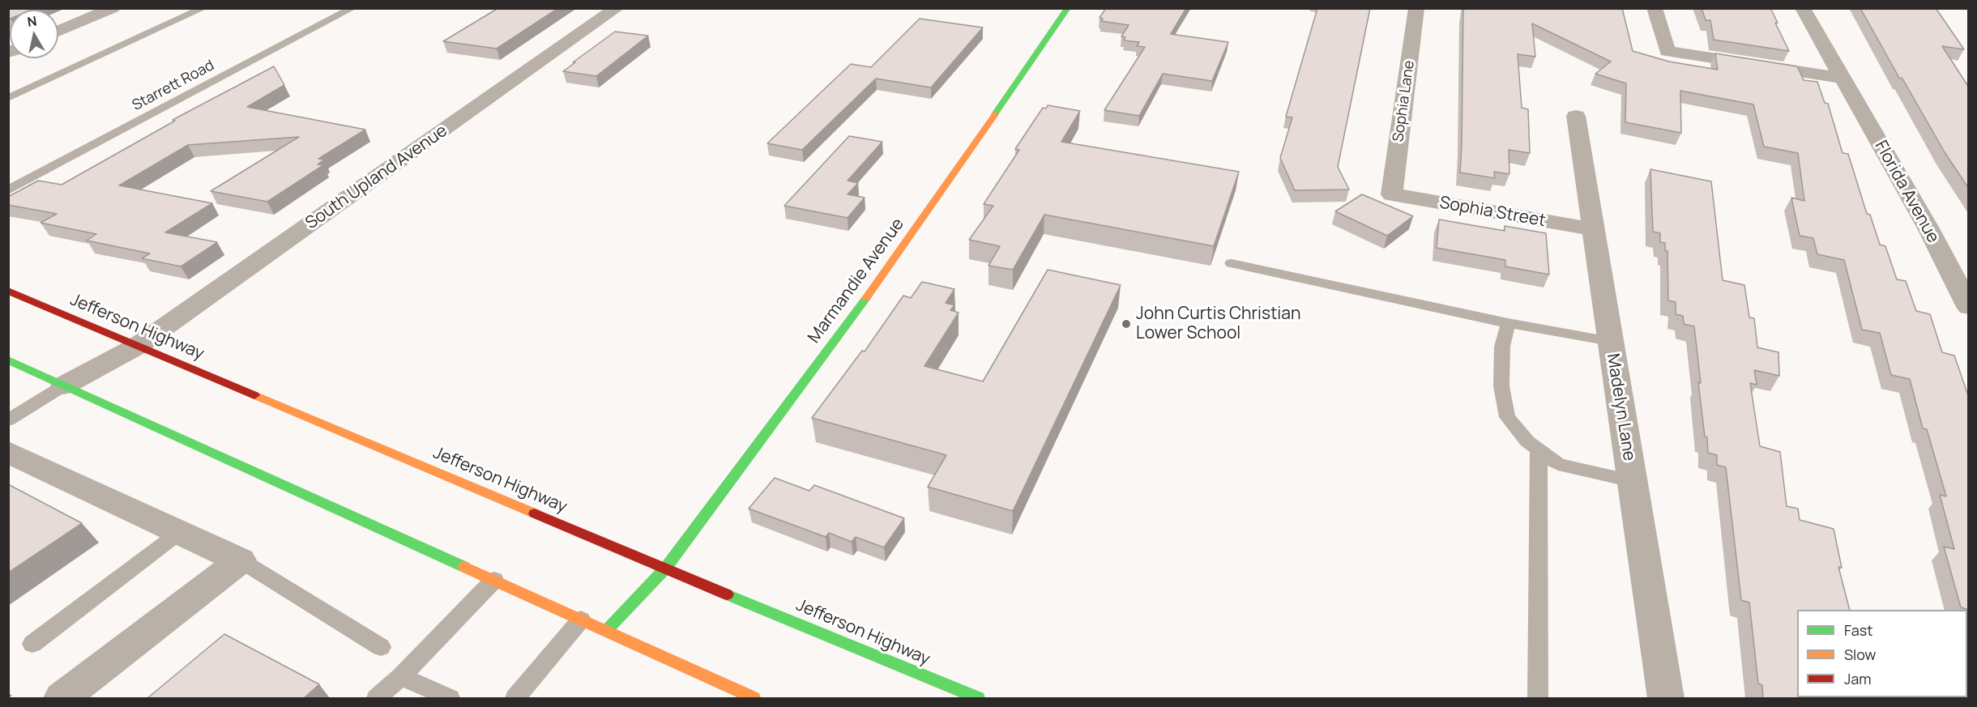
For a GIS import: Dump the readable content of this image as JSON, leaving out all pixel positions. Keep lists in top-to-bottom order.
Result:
{
  "streets": {
    "main road": ["Marmandie Avenue", "Jefferson Highway"],
    "street": [
      "Sophia Lane",
      "South Upland Avenue",
      "Florida Avenue",
      "Sophia Street",
      "Madelyn Lane"
    ],
    "lane": ["Starrett Road"]
  },
  "crossings": [
    ["Sophia Lane", "Sophia Street"],
    ["South Upland Avenue", "Jefferson Highway"],
    ["Sophia Street", "Madelyn Lane"],
    ["Marmandie Avenue", "Jefferson Highway"]
  ],
  "places": ["John Curtis Christian Lower School"],
  "legend": ["Fast", "Slow", "Jam"],
  "north": "top"
}
